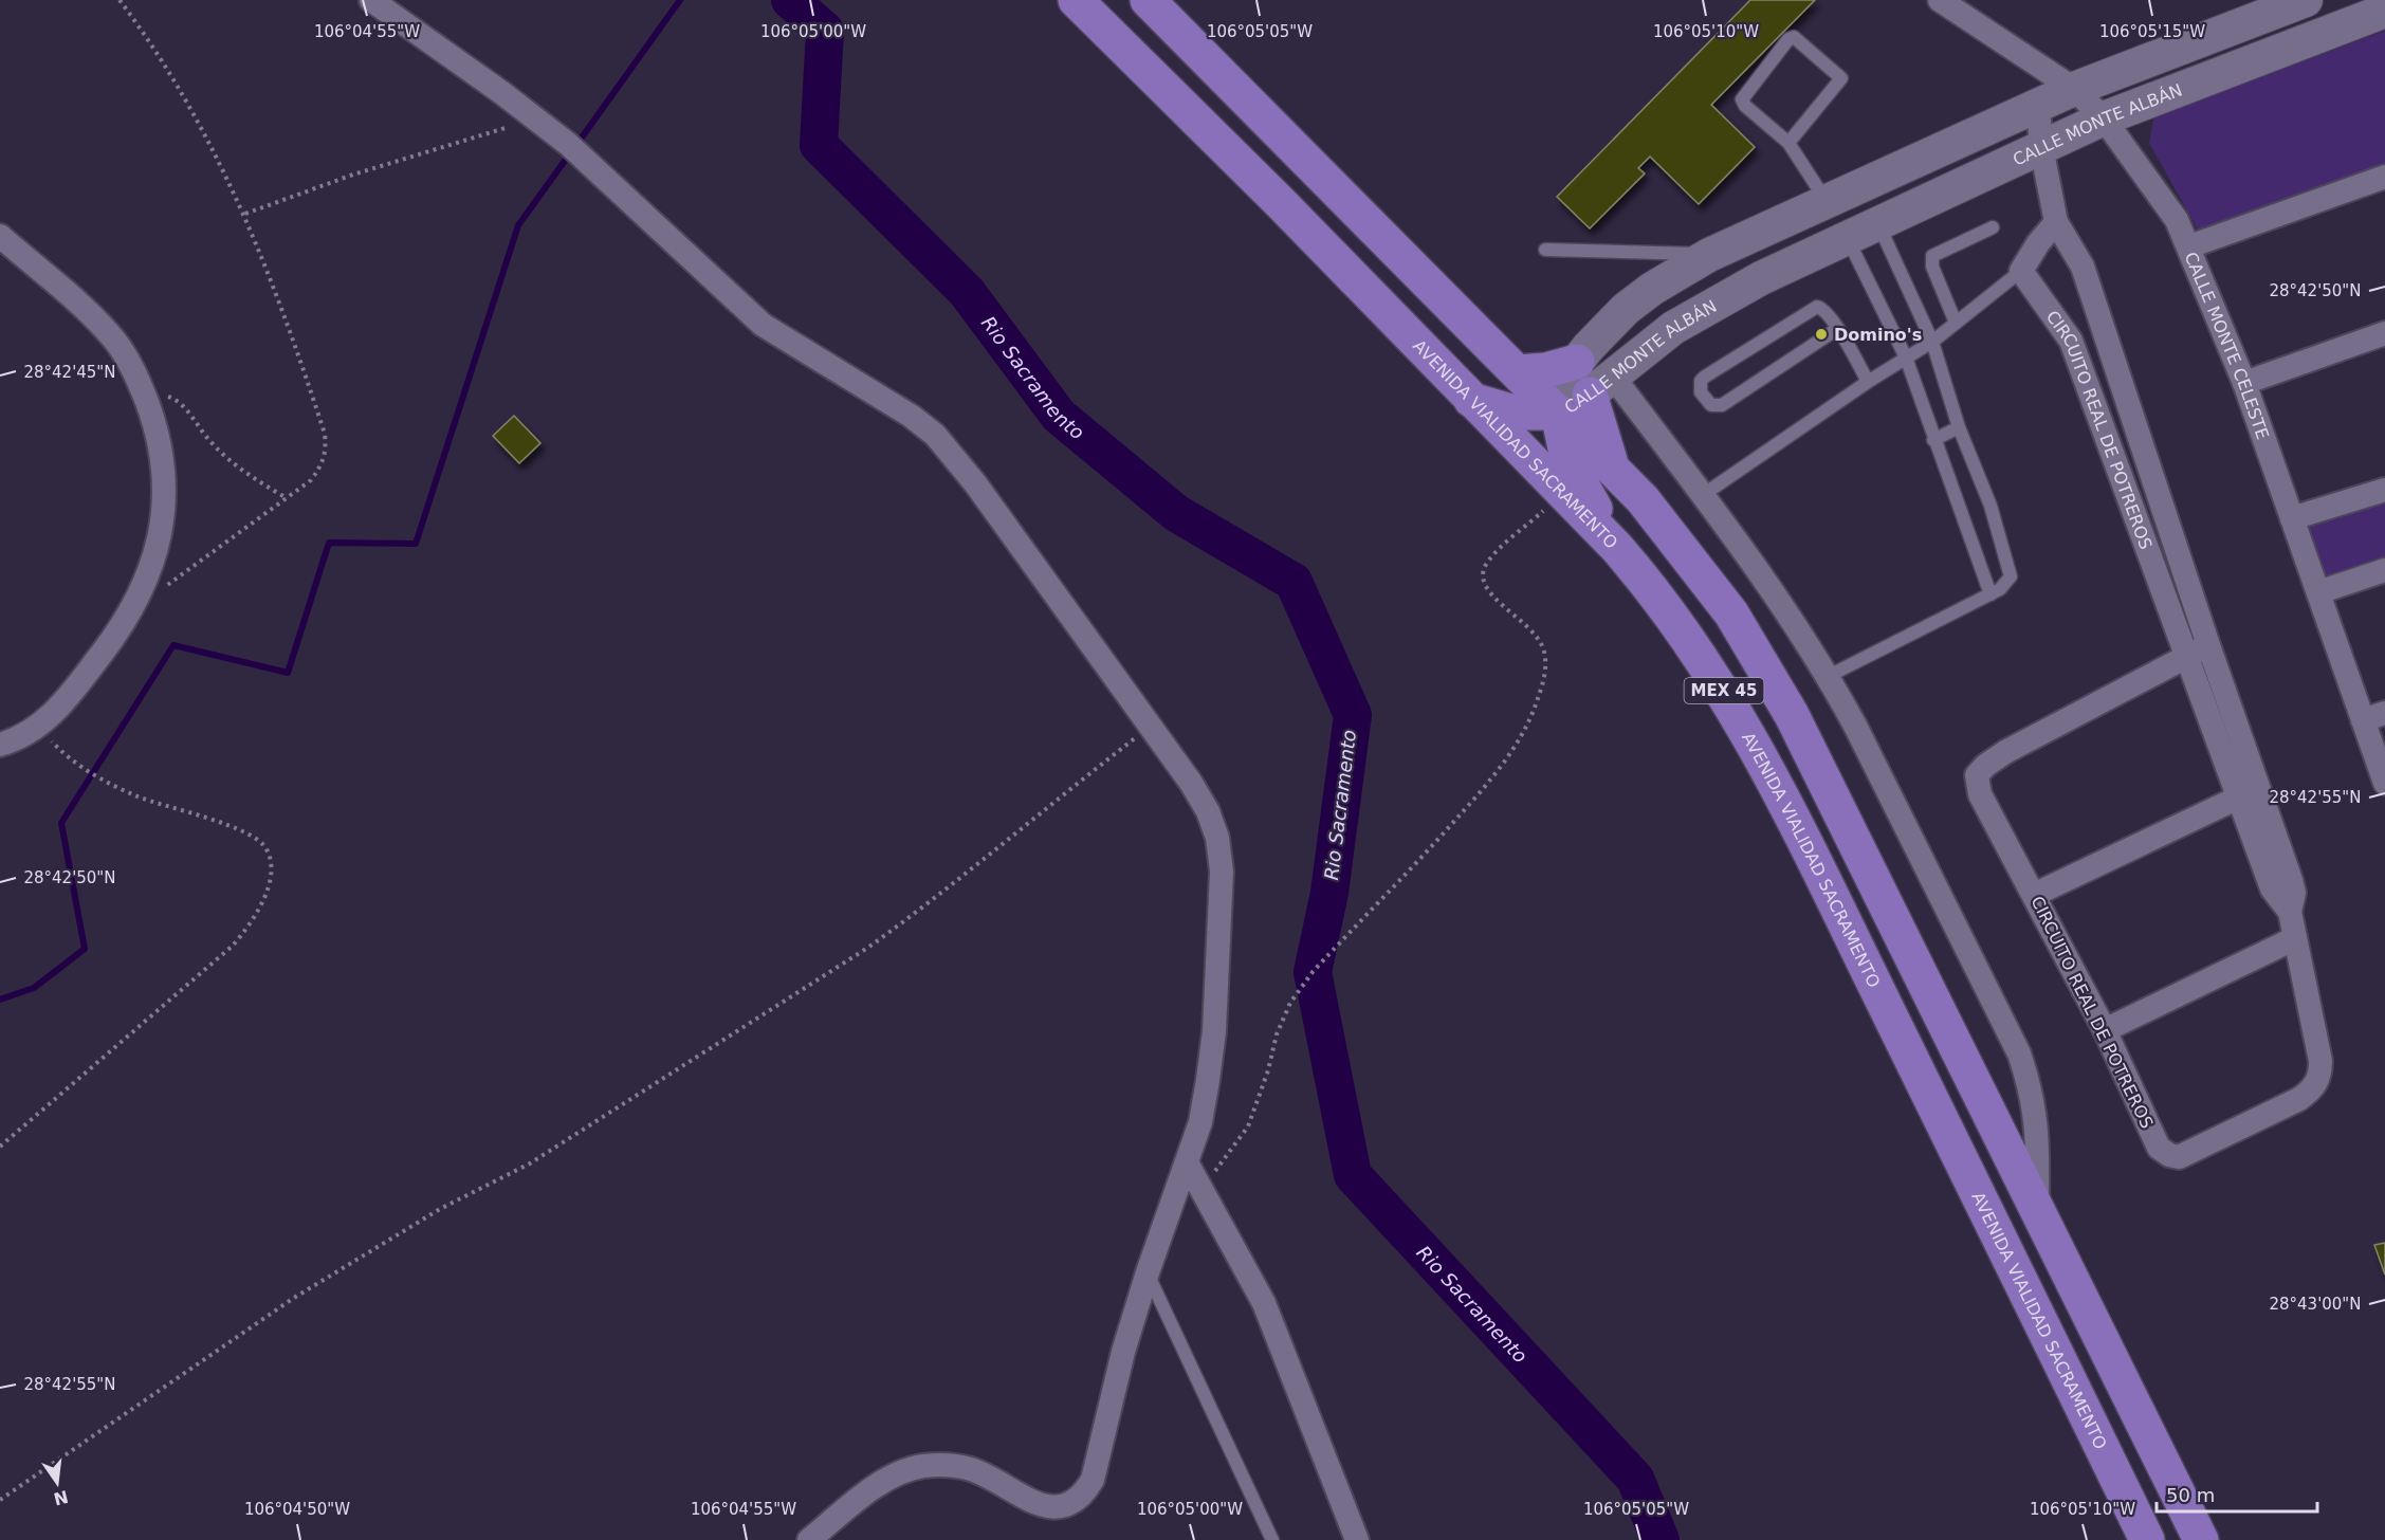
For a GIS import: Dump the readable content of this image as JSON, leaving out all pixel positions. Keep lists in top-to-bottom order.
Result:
{
  "streets": {
    "highway": ["AVENIDA VIALIDAD SACRAMENTO", "MEX 45"],
    "main road": ["CALLE MONTE ALBÁN"],
    "street": ["CALLE MONTE CELESTE", "CIRCUITO REAL DE POTREROS"]
  },
  "crossings": [
    ["CALLE MONTE ALBÁN", "CALLE MONTE CELESTE"],
    ["CALLE MONTE ALBÁN", "CIRCUITO REAL DE POTREROS"],
    ["CALLE MONTE ALBÁN", "MEX 45"]
  ],
  "water": ["Rio Sacramento"],
  "places": ["Domino's"],
  "scale_bar": "50 m",
  "north": "bottom",
  "coordinates": [
    "106°04'55\"W",
    "106°05'00\"W",
    "106°05'05\"W",
    "106°05'10\"W",
    "106°05'15\"W",
    "28°42'50\"N",
    "28°42'45\"N",
    "28°42'55\"N",
    "28°43'00\"N",
    "106°04'50\"W"
  ]
}
